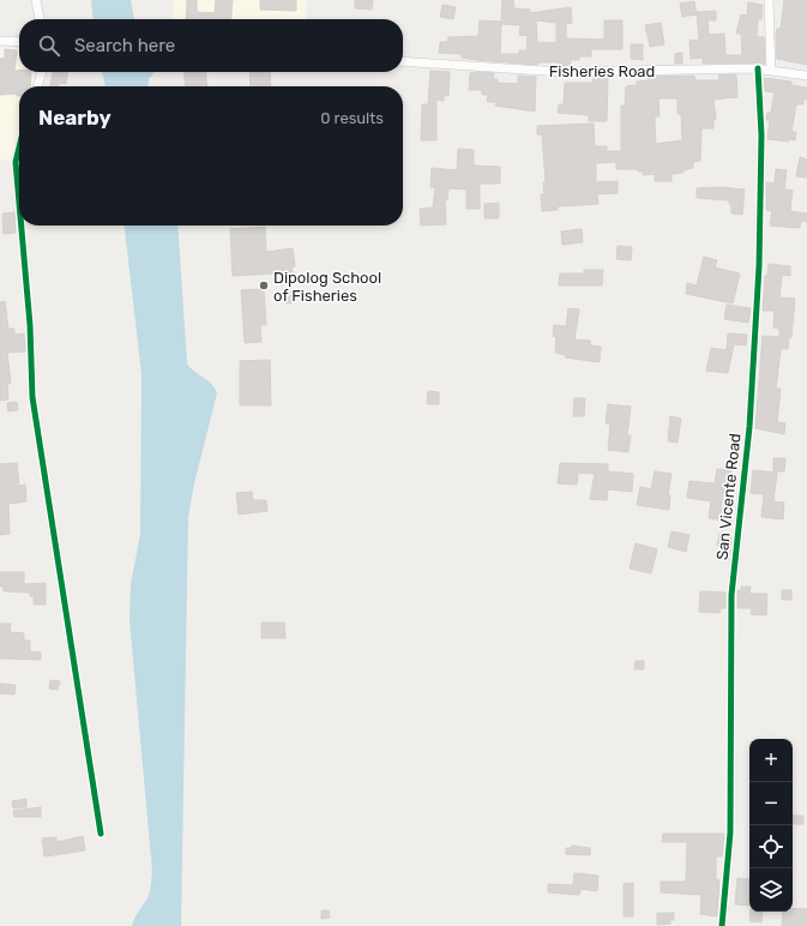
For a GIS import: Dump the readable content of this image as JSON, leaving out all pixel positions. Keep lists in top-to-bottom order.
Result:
{
  "streets": {
    "street": ["Fisheries Road", "San Vicente Road"]
  },
  "crossings": [
    ["Fisheries Road", "San Vicente Road"]
  ],
  "places": ["Dipolog School of Fisheries"],
  "page": {
    "search": "Search here",
    "heading": ["Nearby", "0 results"],
    "map_buttons": ["+", "−"]
  }
}
